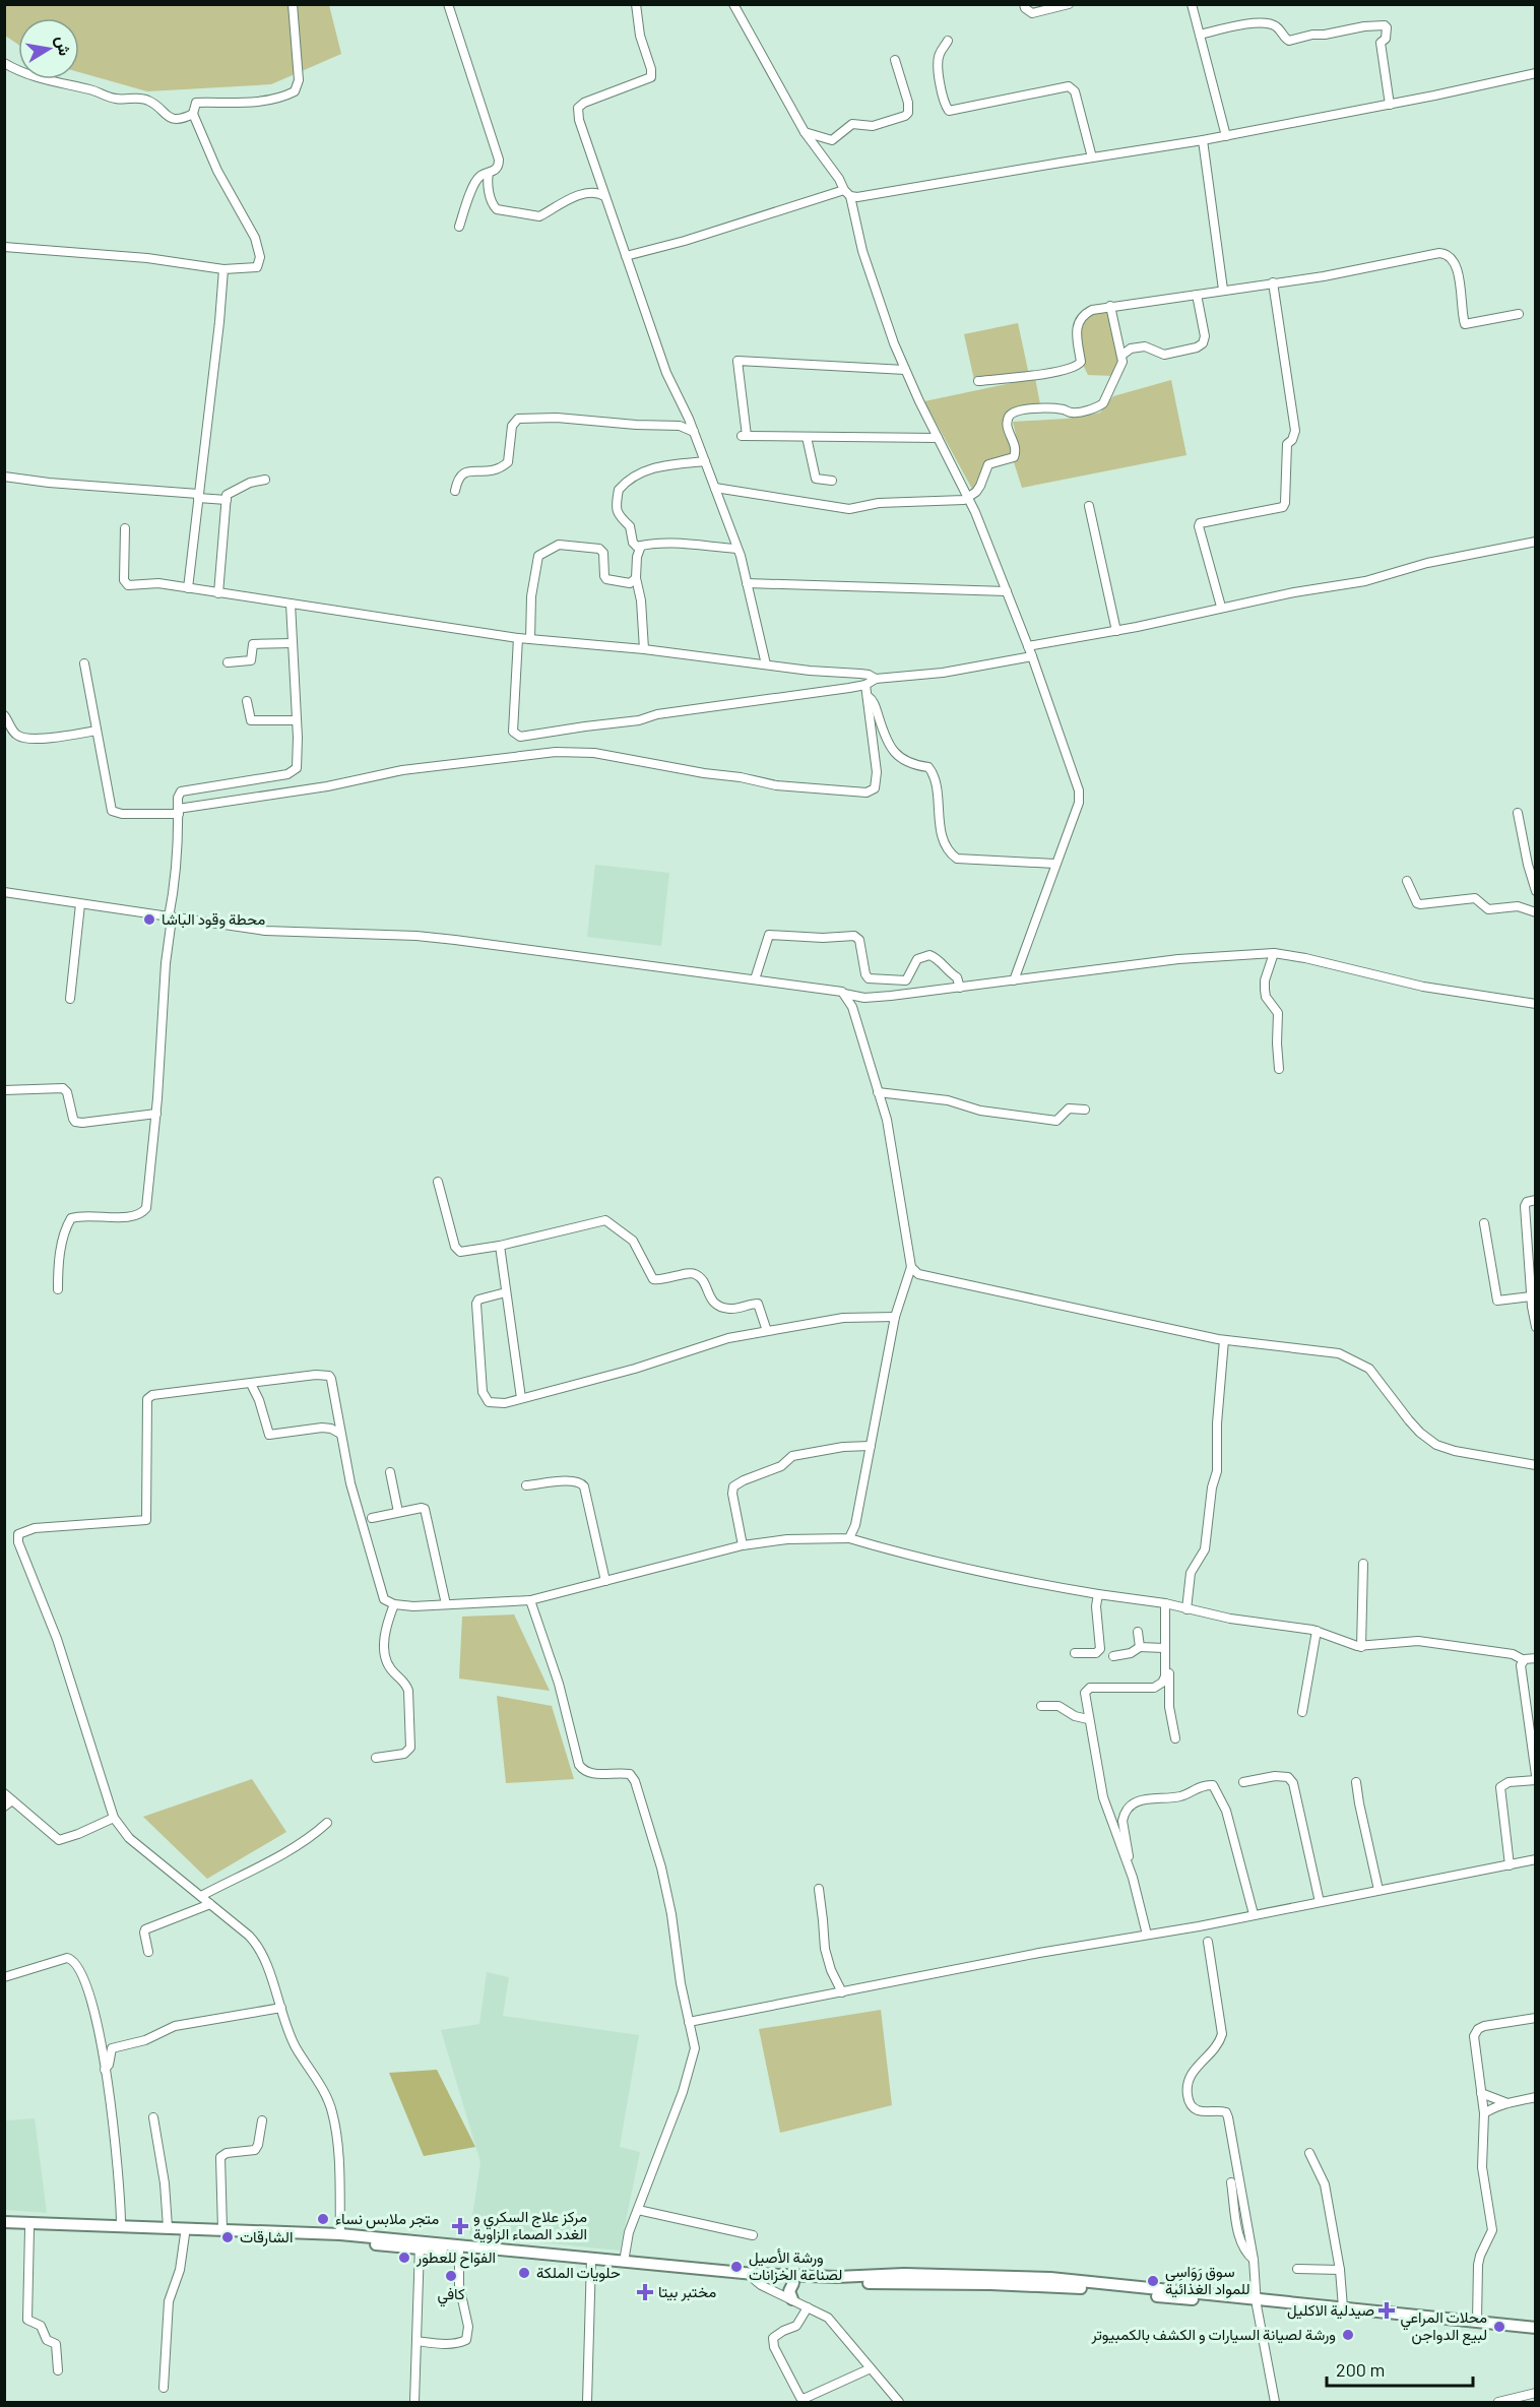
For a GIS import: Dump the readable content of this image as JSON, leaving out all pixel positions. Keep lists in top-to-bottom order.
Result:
{
  "places": {
    "other": [
      "محطة وقود الباشا",
      "متجر ملابس نساء",
      "الشارقات",
      "الفواح للعطور",
      "ورشة الأصيل لصناعة الخزانات",
      "حلويات الملكة",
      "كافي",
      "سوق رَوَاسِي للمواد الغذائية",
      "محلات المراعي لبيع الدواجن",
      "ورشة لصيانة السيارات و الكشف بالكمبيوتر"
    ],
    "health": ["مركز علاج السكري و الغدد الصماء الزاوية", "مختبر بيتا", "صيدلية الاكليل"]
  },
  "scale_bar": "200 m",
  "north": "right"
}
